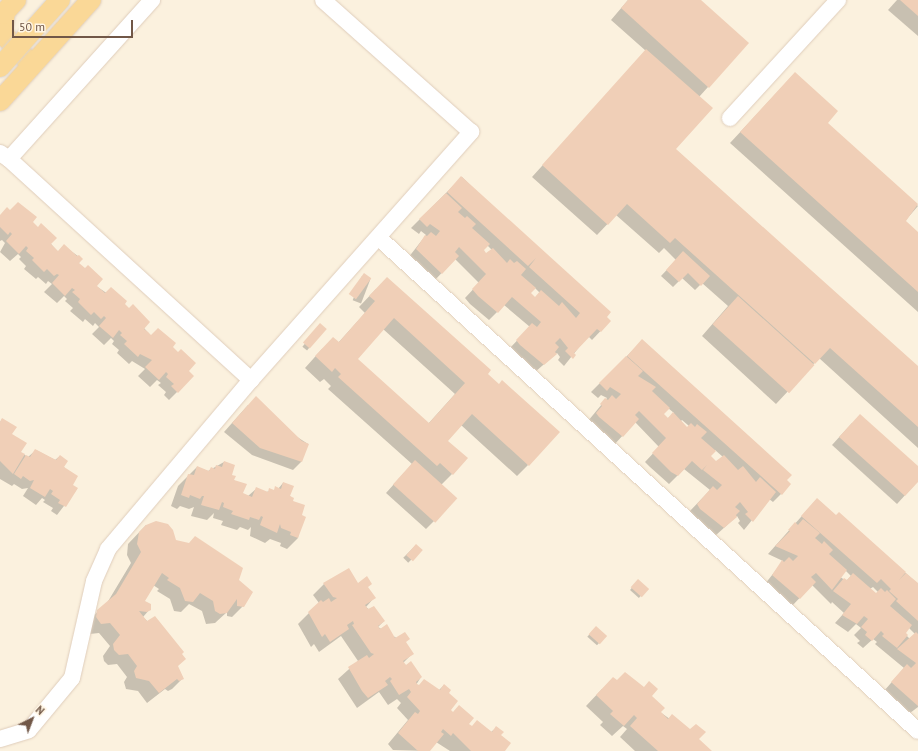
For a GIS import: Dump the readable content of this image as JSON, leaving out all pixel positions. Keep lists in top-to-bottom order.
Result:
{
  "scale_bar": "50 m",
  "north": "top right"
}
